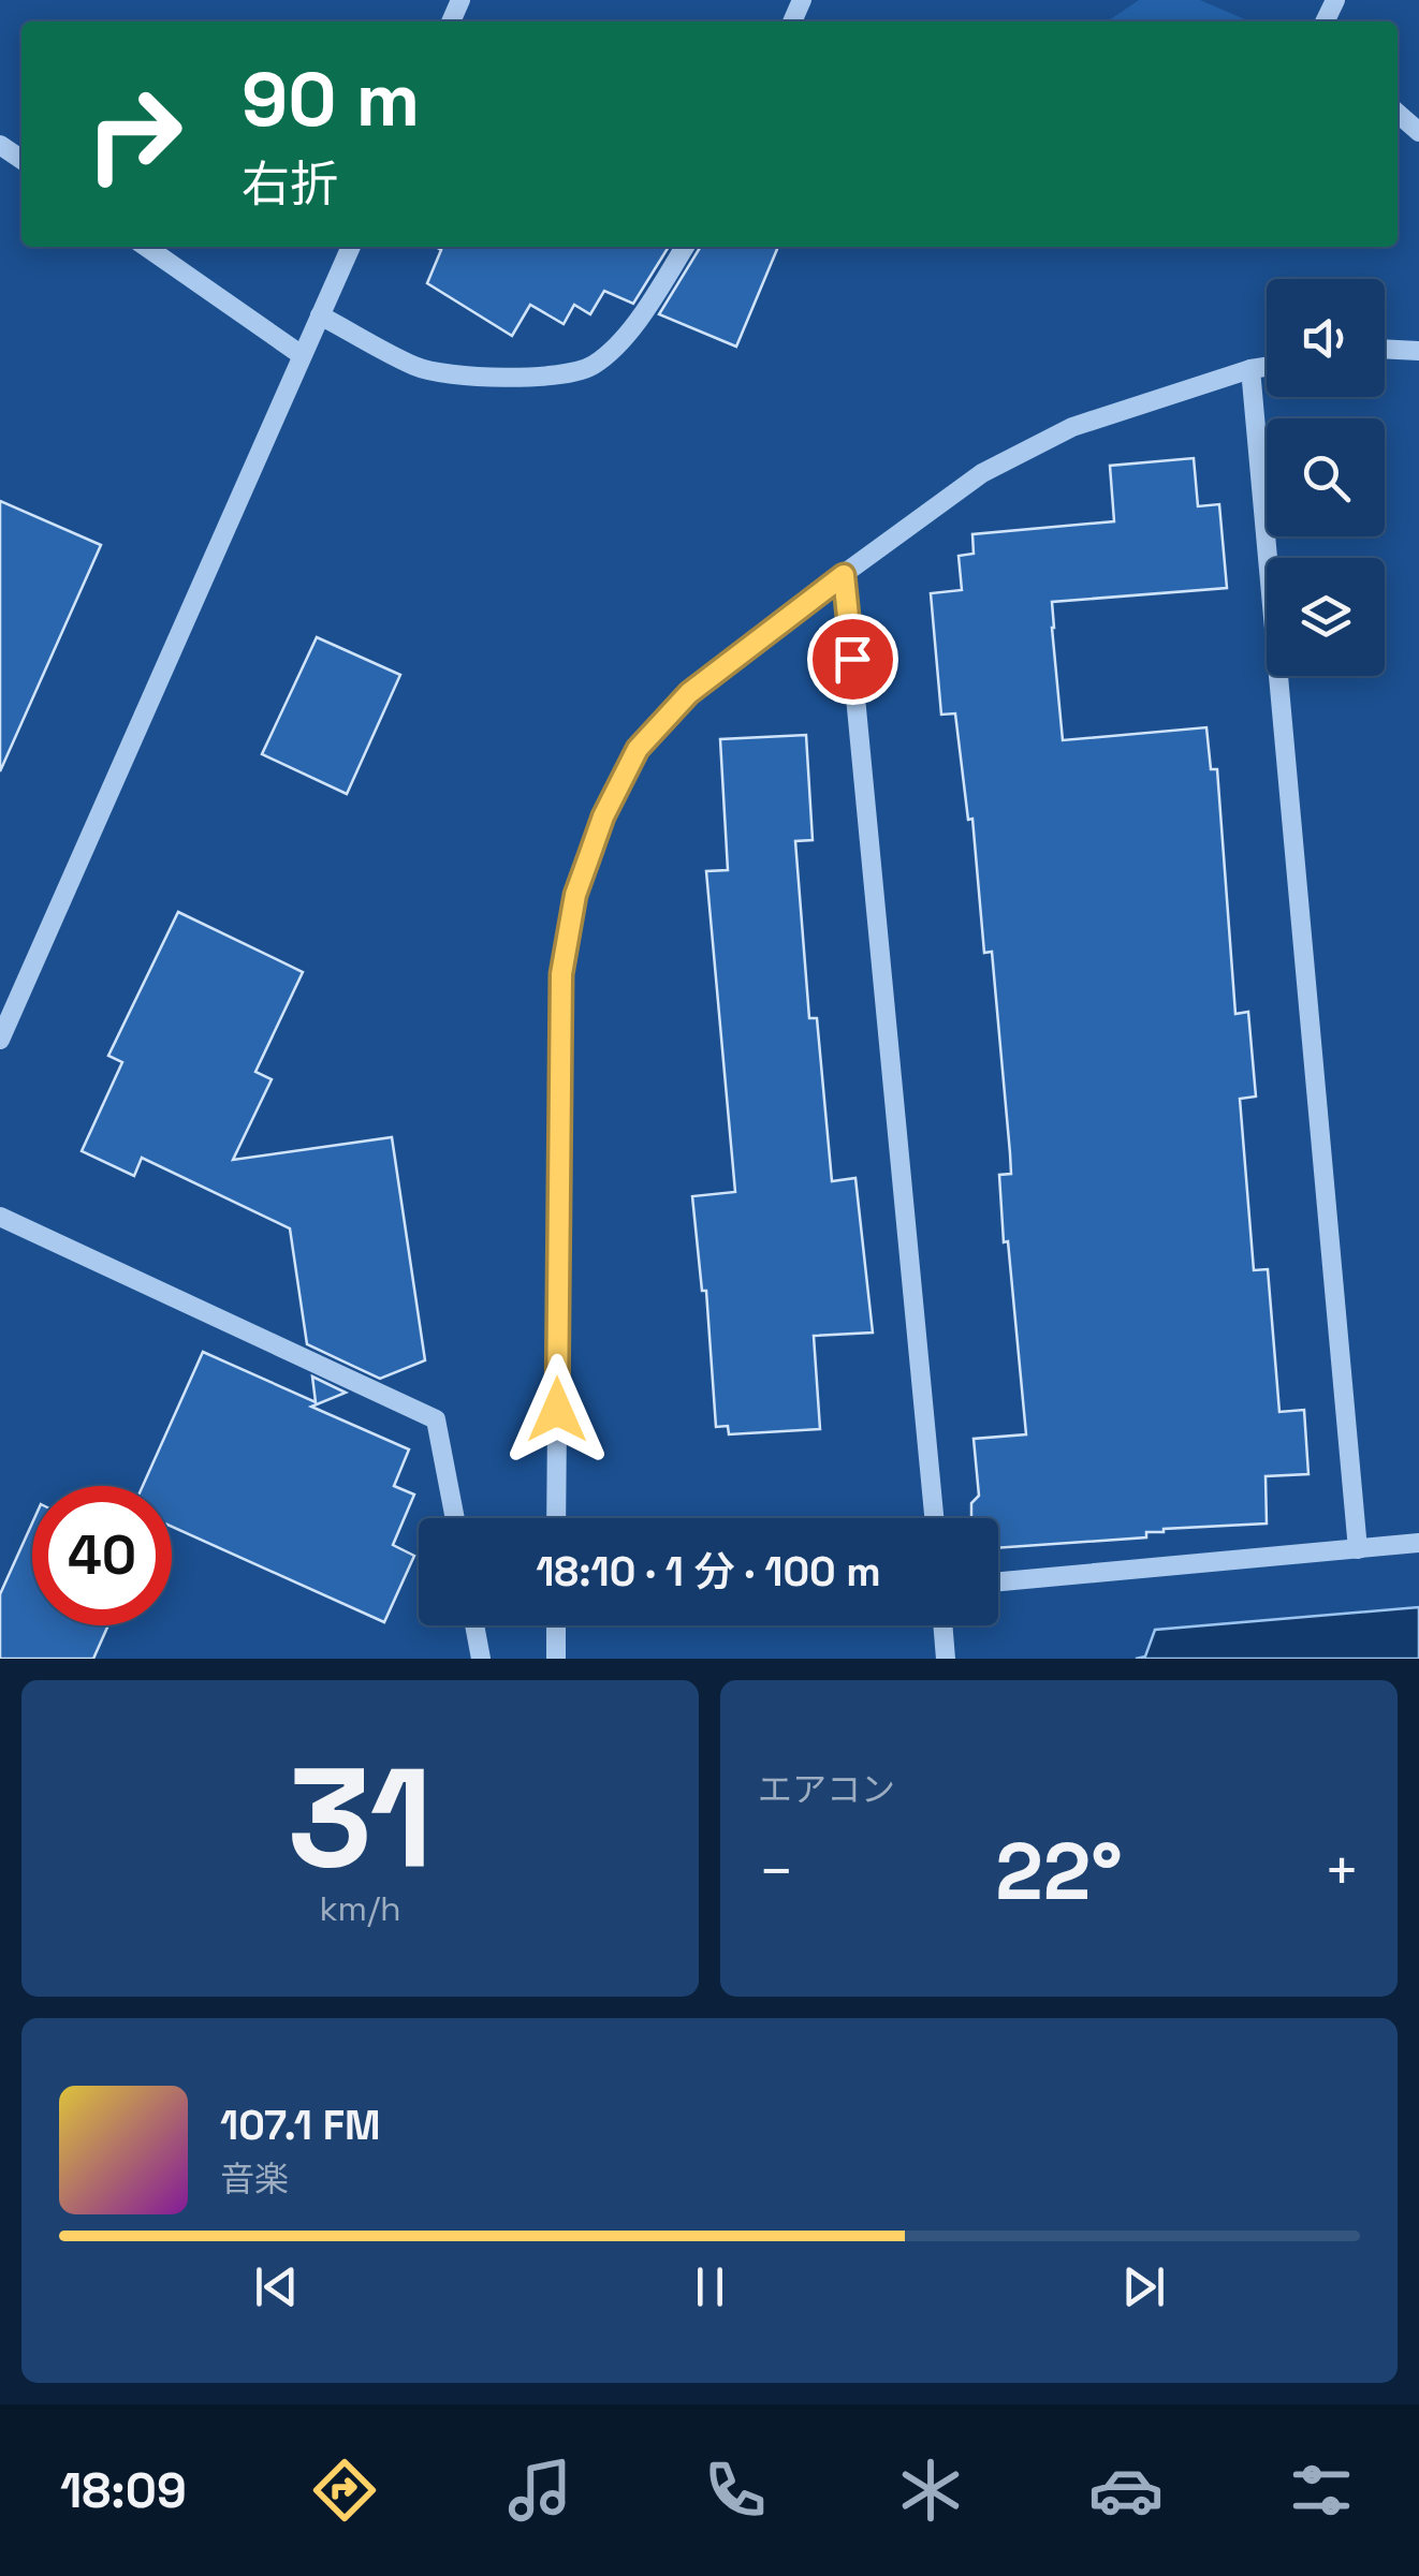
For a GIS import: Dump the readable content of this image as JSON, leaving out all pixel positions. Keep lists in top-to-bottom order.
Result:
{
  "page": {
    "turn": ["90 m", "右折"],
    "limit": "40",
    "trip": "18:10 · 1 分 · 100 m",
    "tile": [
      ["31", "km/h"],
      "エアコン"
    ],
    "heat": ["−", "22°", "+"],
    "song": ["107.1 FM", "音楽"],
    "tabs": "18:09"
  }
}
